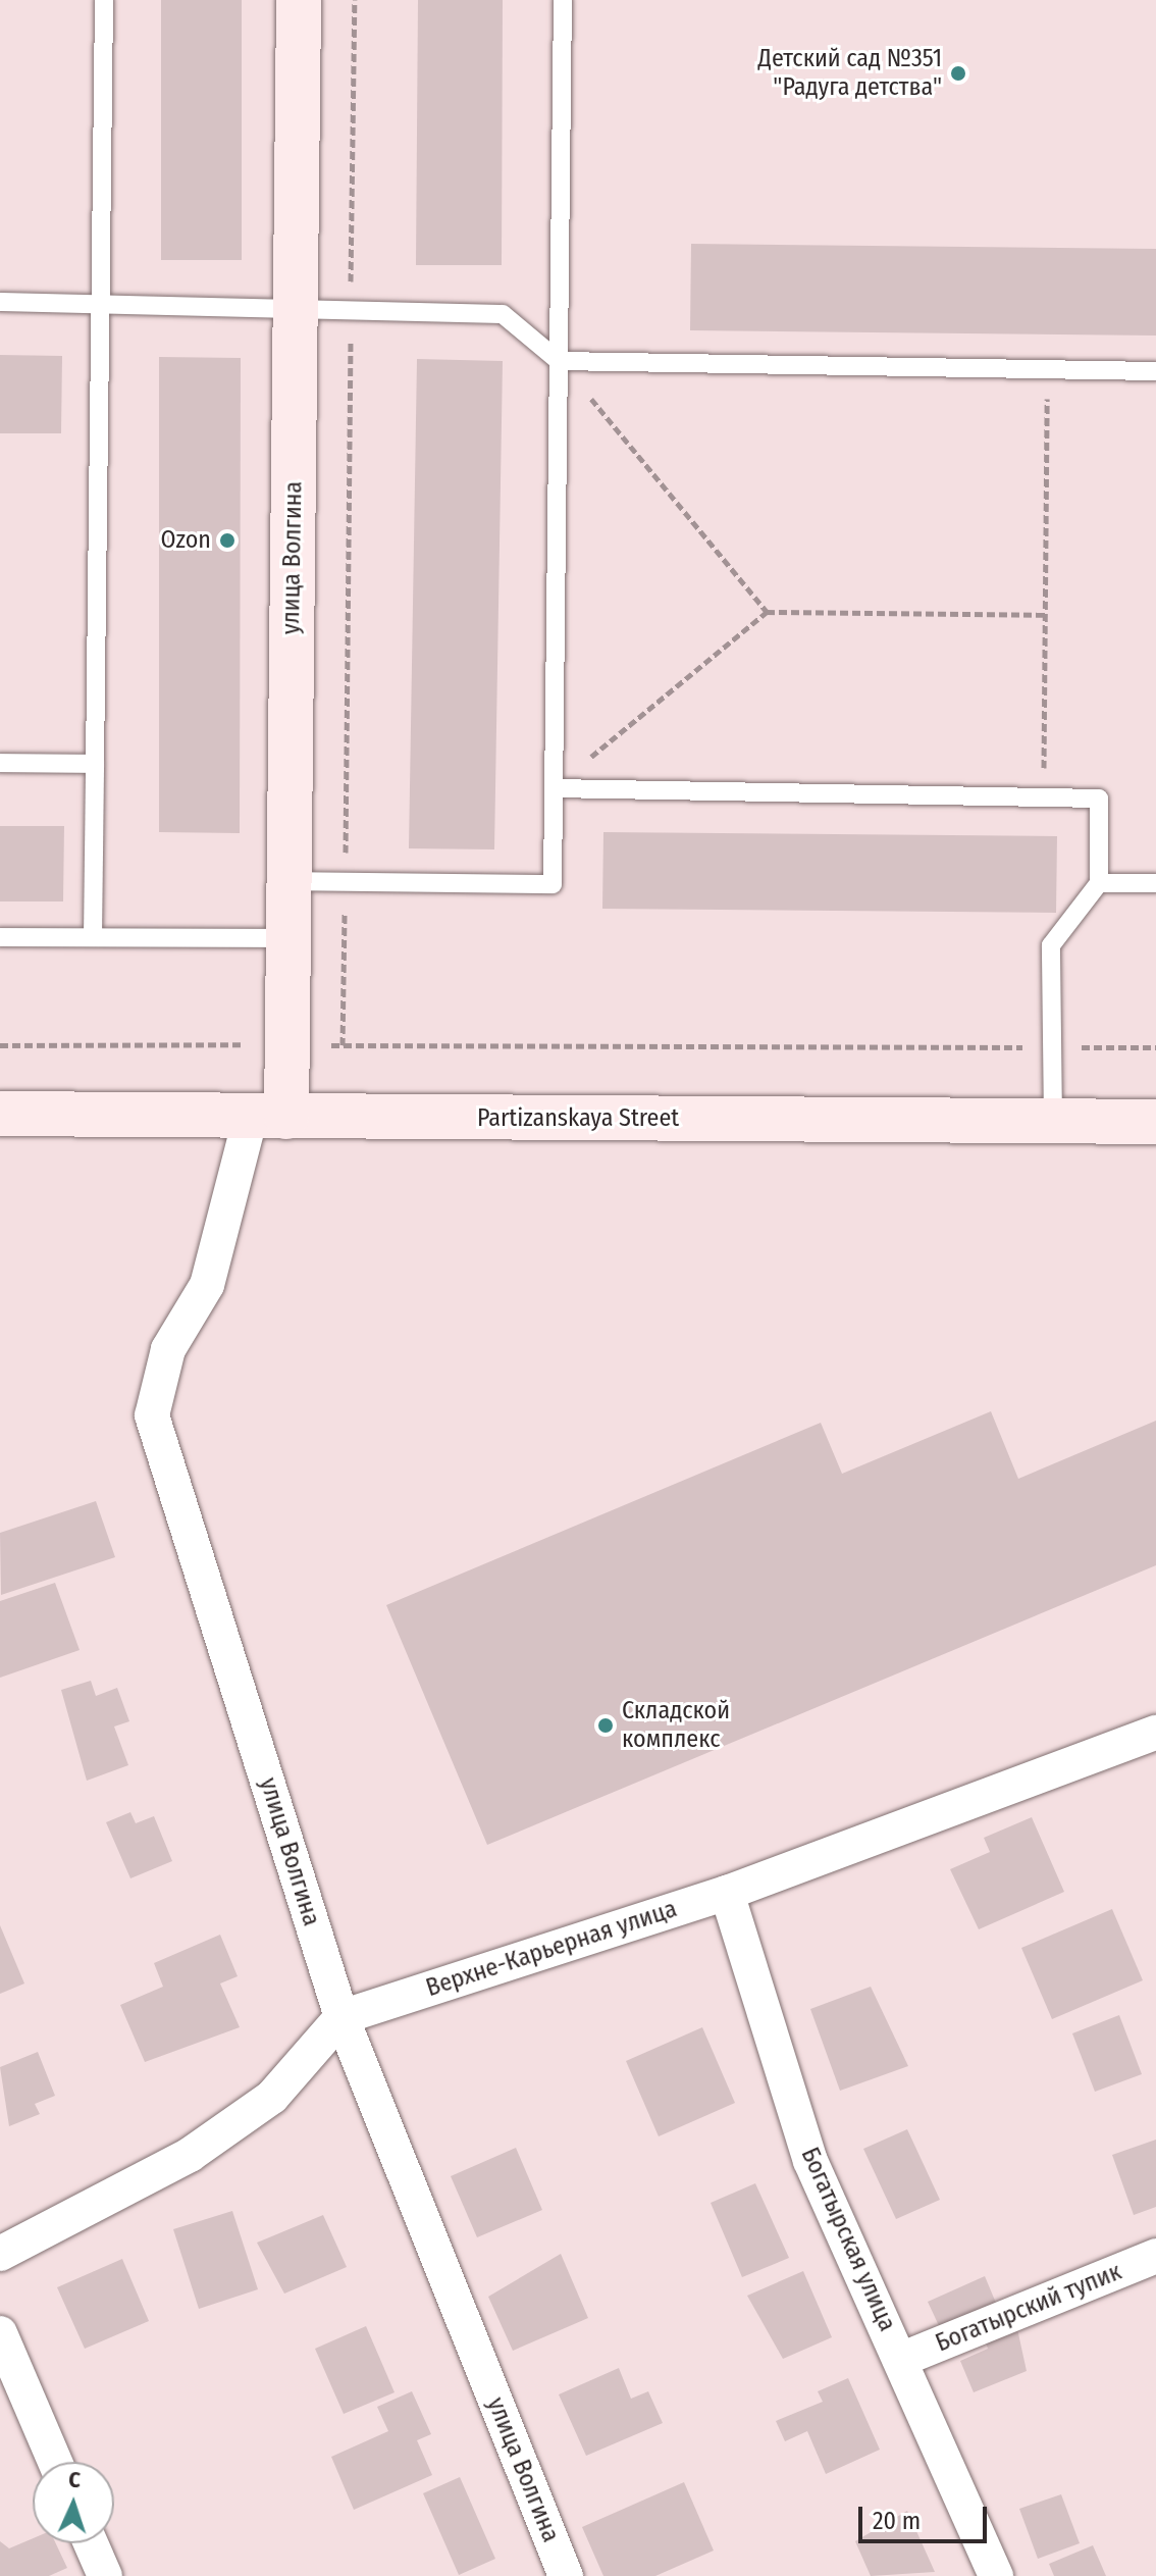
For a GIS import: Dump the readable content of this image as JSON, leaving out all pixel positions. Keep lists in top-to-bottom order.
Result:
{
  "streets": {
    "street": [
      "улица Волгина",
      "Partizanskaya Street",
      "Верхне-Карьерная улица",
      "Богатырская улица",
      "Богатырский тупик"
    ]
  },
  "crossings": [
    ["улица Волгина", "Partizanskaya Street"],
    ["улица Волгина", "Верхне-Карьерная улица"],
    ["Верхне-Карьерная улица", "Богатырская улица"],
    ["Богатырская улица", "Богатырский тупик"]
  ],
  "places": ["Детский сад №351 \"Радуга детства\"", "Ozon", "Складской комплекс"],
  "scale_bar": "20 m",
  "north": "top"
}
